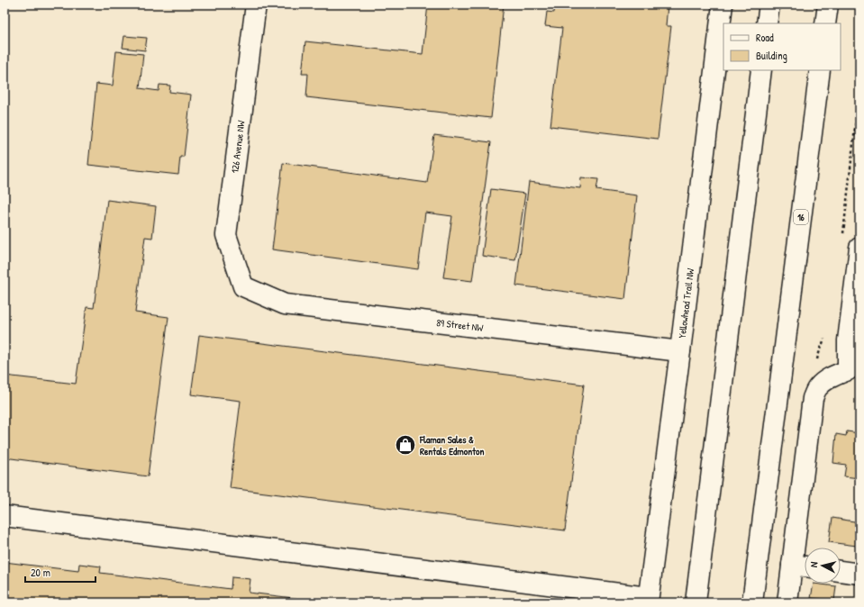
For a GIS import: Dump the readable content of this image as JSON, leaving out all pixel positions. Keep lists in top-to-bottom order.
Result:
{
  "streets": {
    "main road": [
      "126 Avenue NW",
      "16",
      "Yellowhead Trail NW",
      "89 Street NW"
    ]
  },
  "crossings": [
    ["126 Avenue NW", "89 Street NW"],
    ["Yellowhead Trail NW", "89 Street NW"]
  ],
  "places": {
    "shop": ["Flaman Sales & Rentals Edmonton"]
  },
  "legend": ["Road", "Building"],
  "scale_bar": "20 m",
  "north": "left"
}
